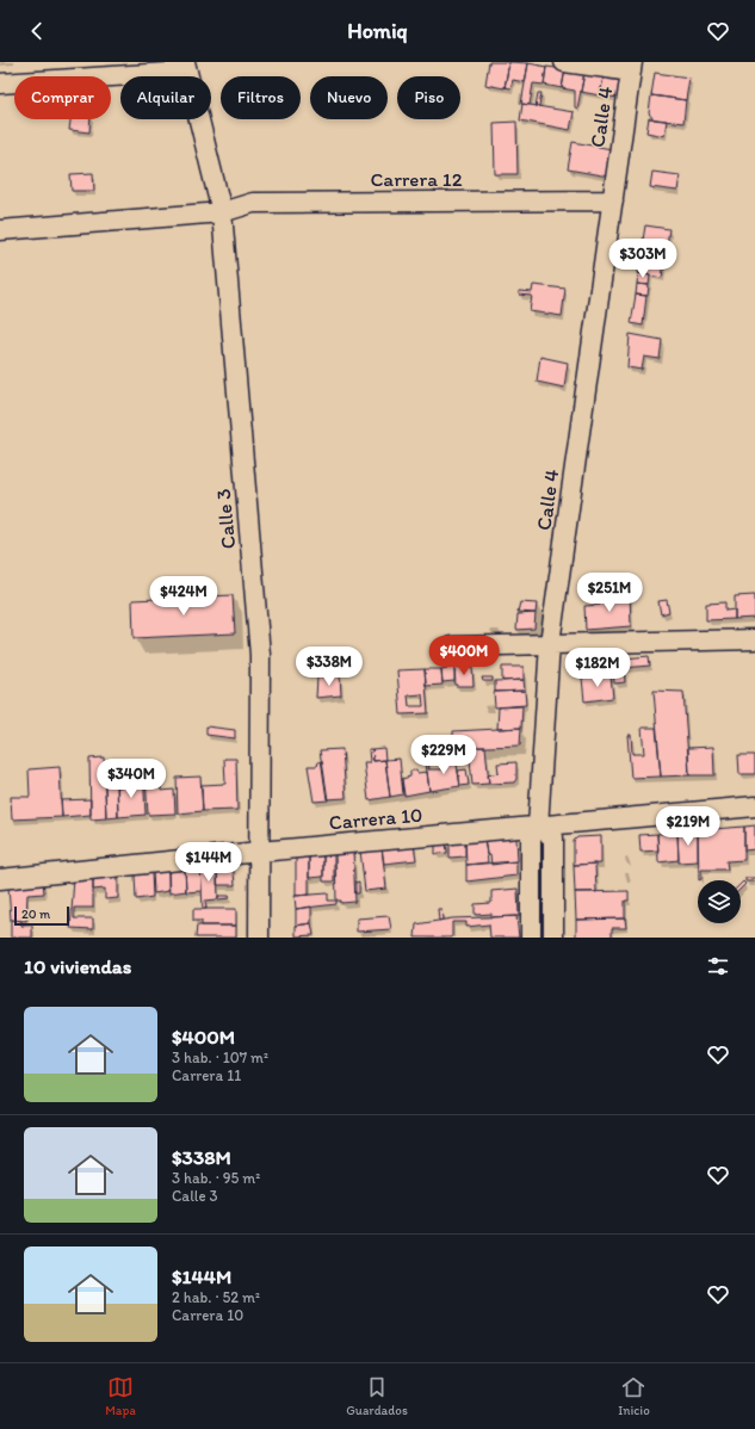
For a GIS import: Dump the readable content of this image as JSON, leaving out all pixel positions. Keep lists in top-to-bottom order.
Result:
{
  "streets": {
    "street": [
      "Calle 4",
      "Carrera 12",
      "Calle 3",
      "Carrera 10"
    ]
  },
  "crossings": [
    ["Calle 4", "Carrera 12"],
    ["Calle 4", "Carrera 10"],
    ["Carrera 12", "Calle 3"],
    ["Calle 3", "Carrera 10"]
  ],
  "scale_bar": "20 m",
  "page": {
    "header": "Homiq",
    "chip": [
      "Comprar",
      "Alquilar",
      "Filtros",
      "Nuevo",
      "Piso"
    ],
    "price": [
      "$303M",
      "$251M",
      "$424M",
      "$400M",
      "$338M",
      "$182M",
      "$229M",
      "$340M",
      "$219M",
      "$144M"
    ],
    "scale": "20 m",
    "heading": "10 viviendas",
    "list": [
      {
        "name": "$400M",
        "note": "3 hab. · 107 m² · Carrera 11"
      },
      {
        "name": "$338M",
        "note": "3 hab. · 95 m² · Calle 3"
      },
      {
        "name": "$144M",
        "note": "2 hab. · 52 m² · Carrera 10"
      }
    ],
    "tabs": ["Mapa", "Guardados", "Inicio"]
  }
}
